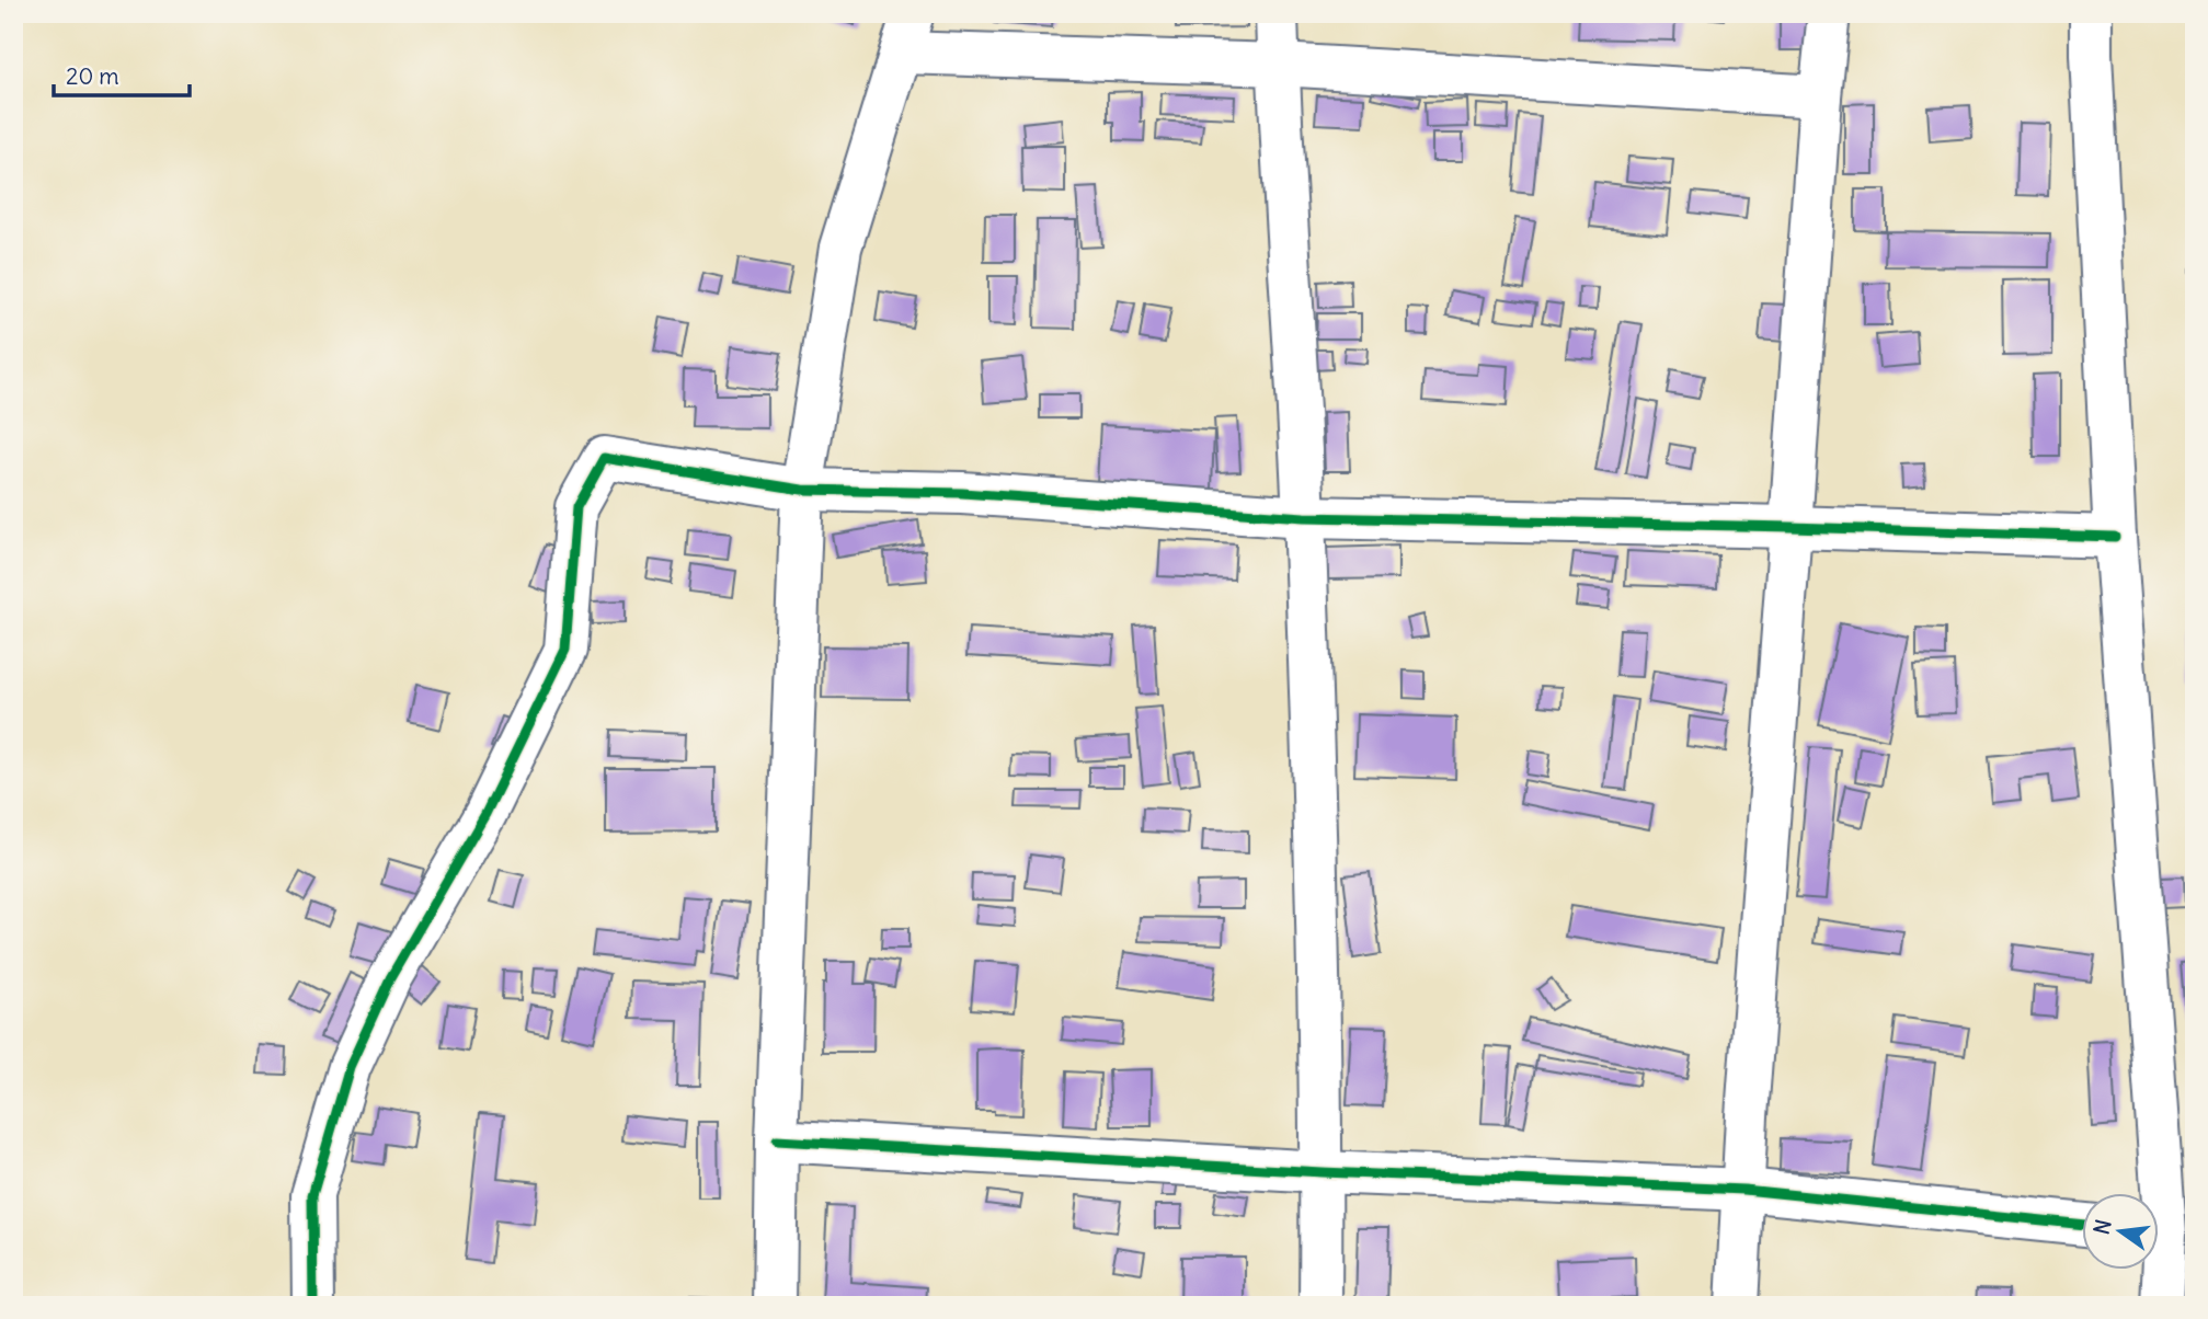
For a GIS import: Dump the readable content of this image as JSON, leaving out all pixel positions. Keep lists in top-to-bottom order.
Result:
{
  "scale_bar": "20 m",
  "north": "left"
}
